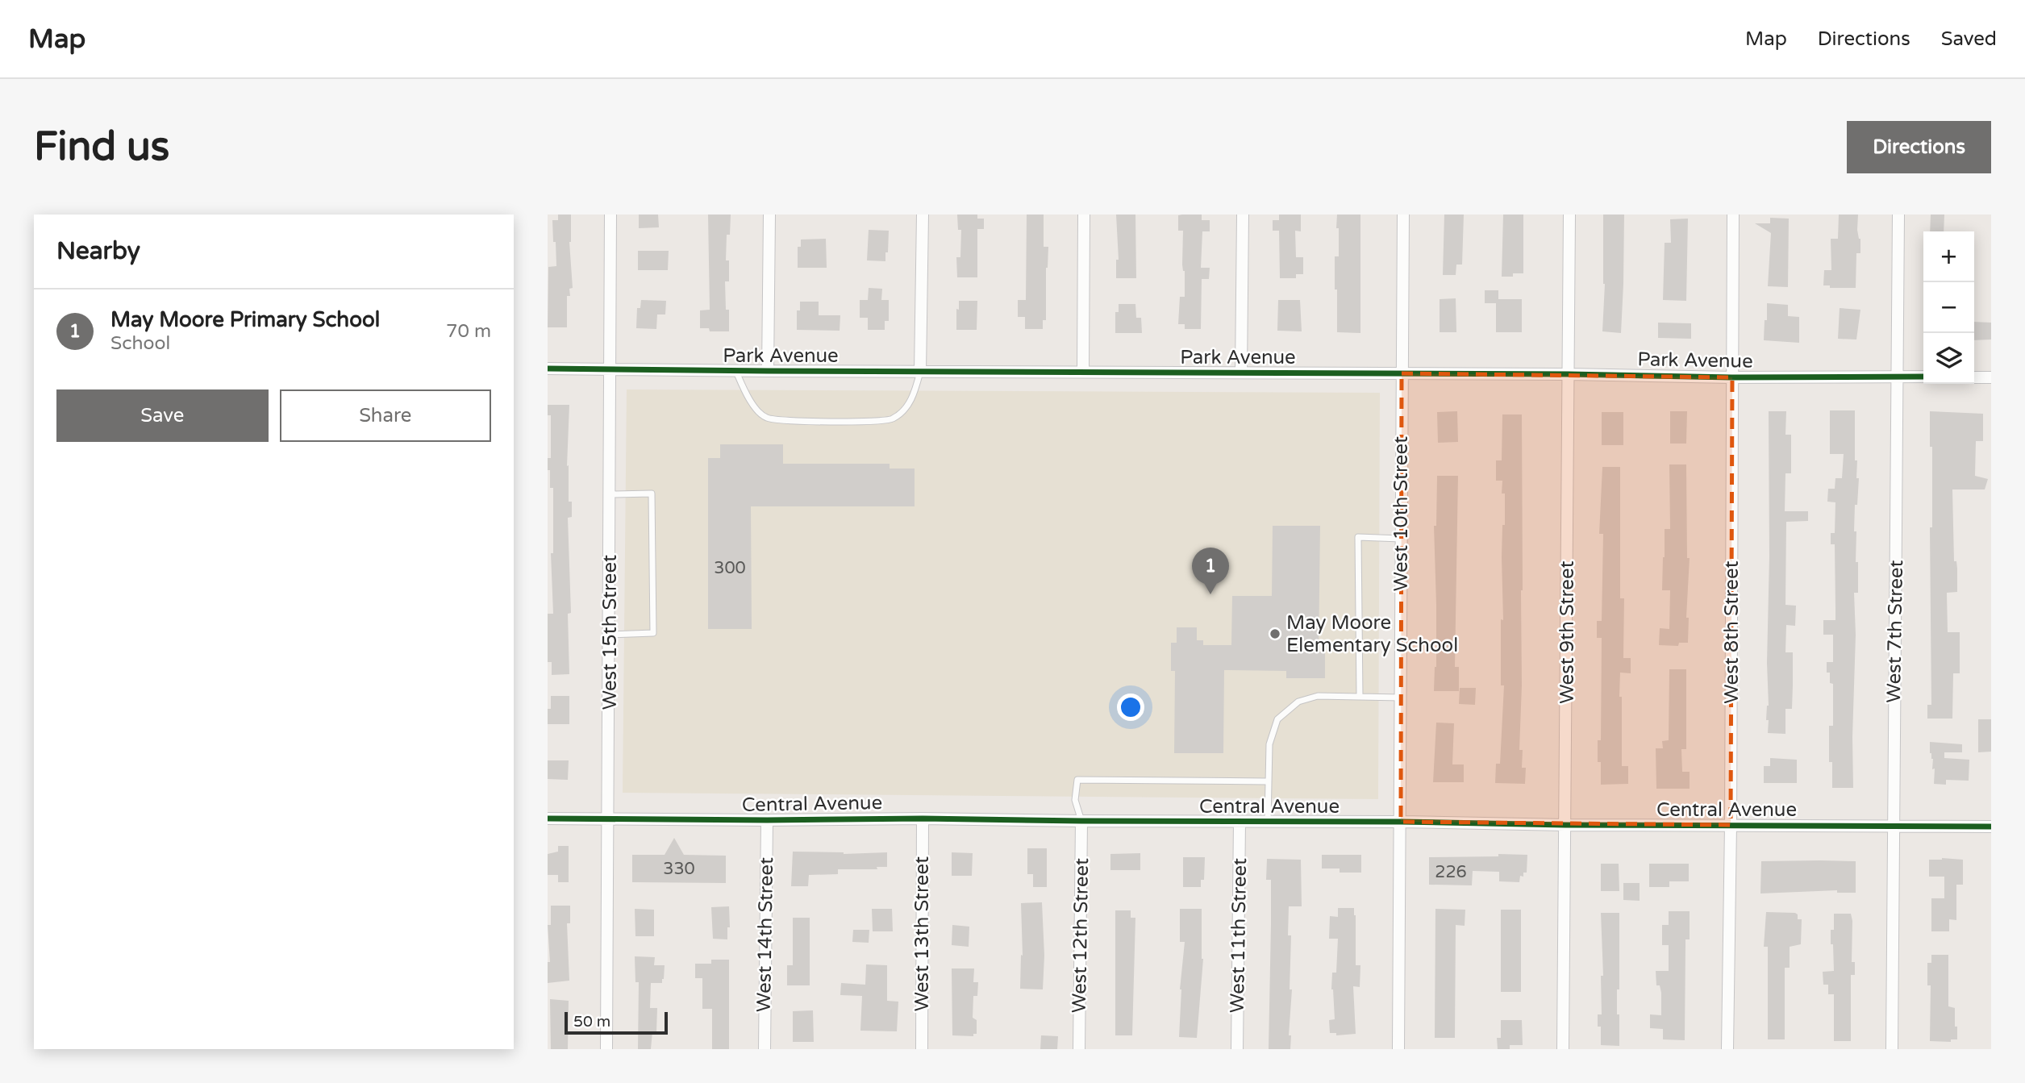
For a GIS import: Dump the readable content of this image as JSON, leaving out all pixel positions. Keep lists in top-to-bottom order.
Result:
{
  "streets": {
    "street": [
      "Park Avenue",
      "West 10th Street",
      "West 7th Street",
      "West 15th Street",
      "West 9th Street",
      "West 8th Street",
      "Central Avenue",
      "West 13th Street",
      "West 14th Street",
      "West 12th Street",
      "West 11th Street"
    ]
  },
  "crossings": [
    ["Park Avenue", "West 10th Street"],
    ["Park Avenue", "West 7th Street"],
    ["Park Avenue", "West 15th Street"],
    ["Park Avenue", "West 9th Street"],
    ["Park Avenue", "West 8th Street"],
    ["West 10th Street", "Central Avenue"],
    ["West 7th Street", "Central Avenue"],
    ["West 15th Street", "Central Avenue"],
    ["West 9th Street", "Central Avenue"],
    ["West 8th Street", "Central Avenue"],
    ["Central Avenue", "West 13th Street"],
    ["Central Avenue", "West 14th Street"],
    ["Central Avenue", "West 12th Street"],
    ["Central Avenue", "West 11th Street"]
  ],
  "places": ["May Moore Elementary School"],
  "house_numbers": ["300", "330", "226"],
  "scale_bar": "50 m",
  "page": {
    "header": "Map",
    "nav": ["Map", "Directions", "Saved"],
    "buttons": [
      "Directions",
      ["Save", "Share"]
    ],
    "title": "Find us",
    "heading": "Nearby",
    "map_buttons": ["+", "−"],
    "list": [
      {
        "mark": "1",
        "name": "May Moore Primary School",
        "note": "School",
        "value": "70 m"
      }
    ],
    "pins": "1",
    "scale": "50 m"
  }
}
